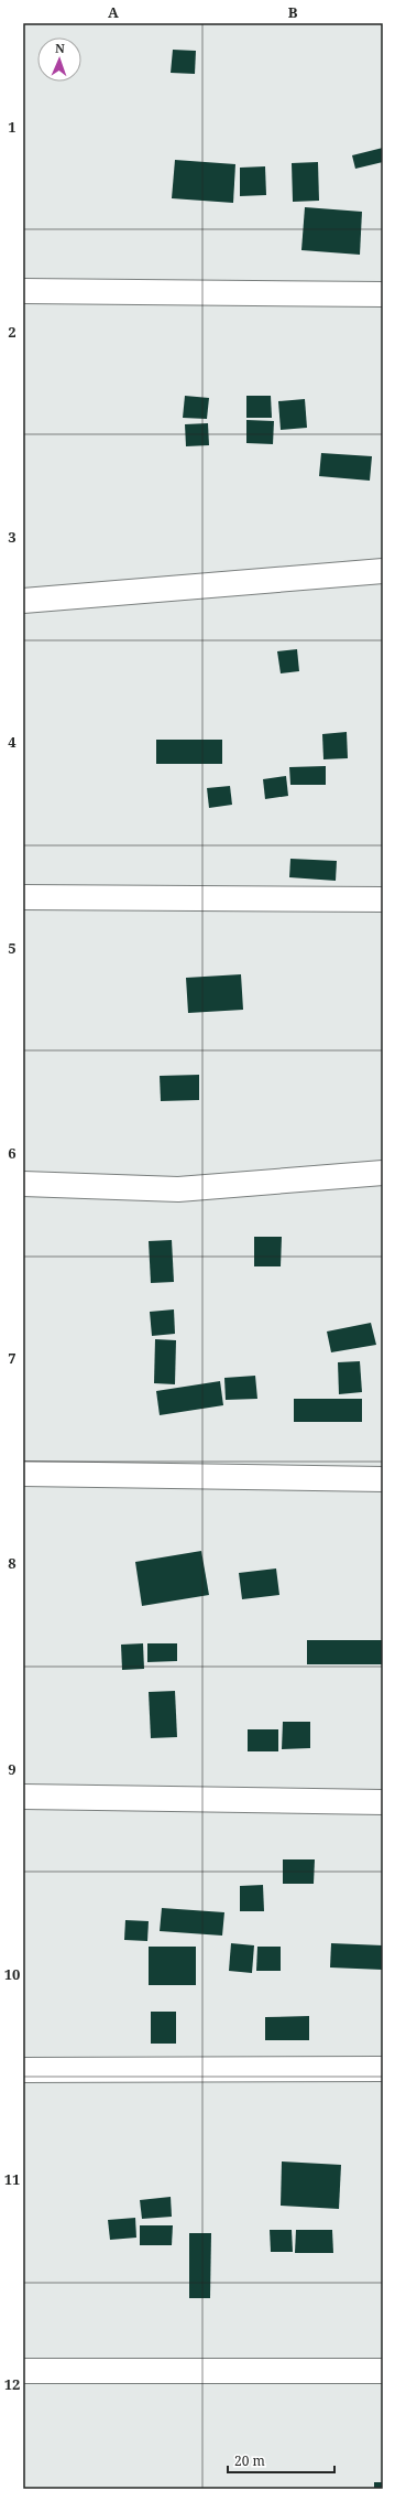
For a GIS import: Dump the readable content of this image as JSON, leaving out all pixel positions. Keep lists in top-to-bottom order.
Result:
{
  "scale_bar": "20 m",
  "north": "top",
  "grid": {
    "columns": ["A", "B"],
    "rows": [
      "1",
      "2",
      "3",
      "4",
      "5",
      "6",
      "7",
      "8",
      "9",
      "10",
      "11",
      "12"
    ]
  }
}
